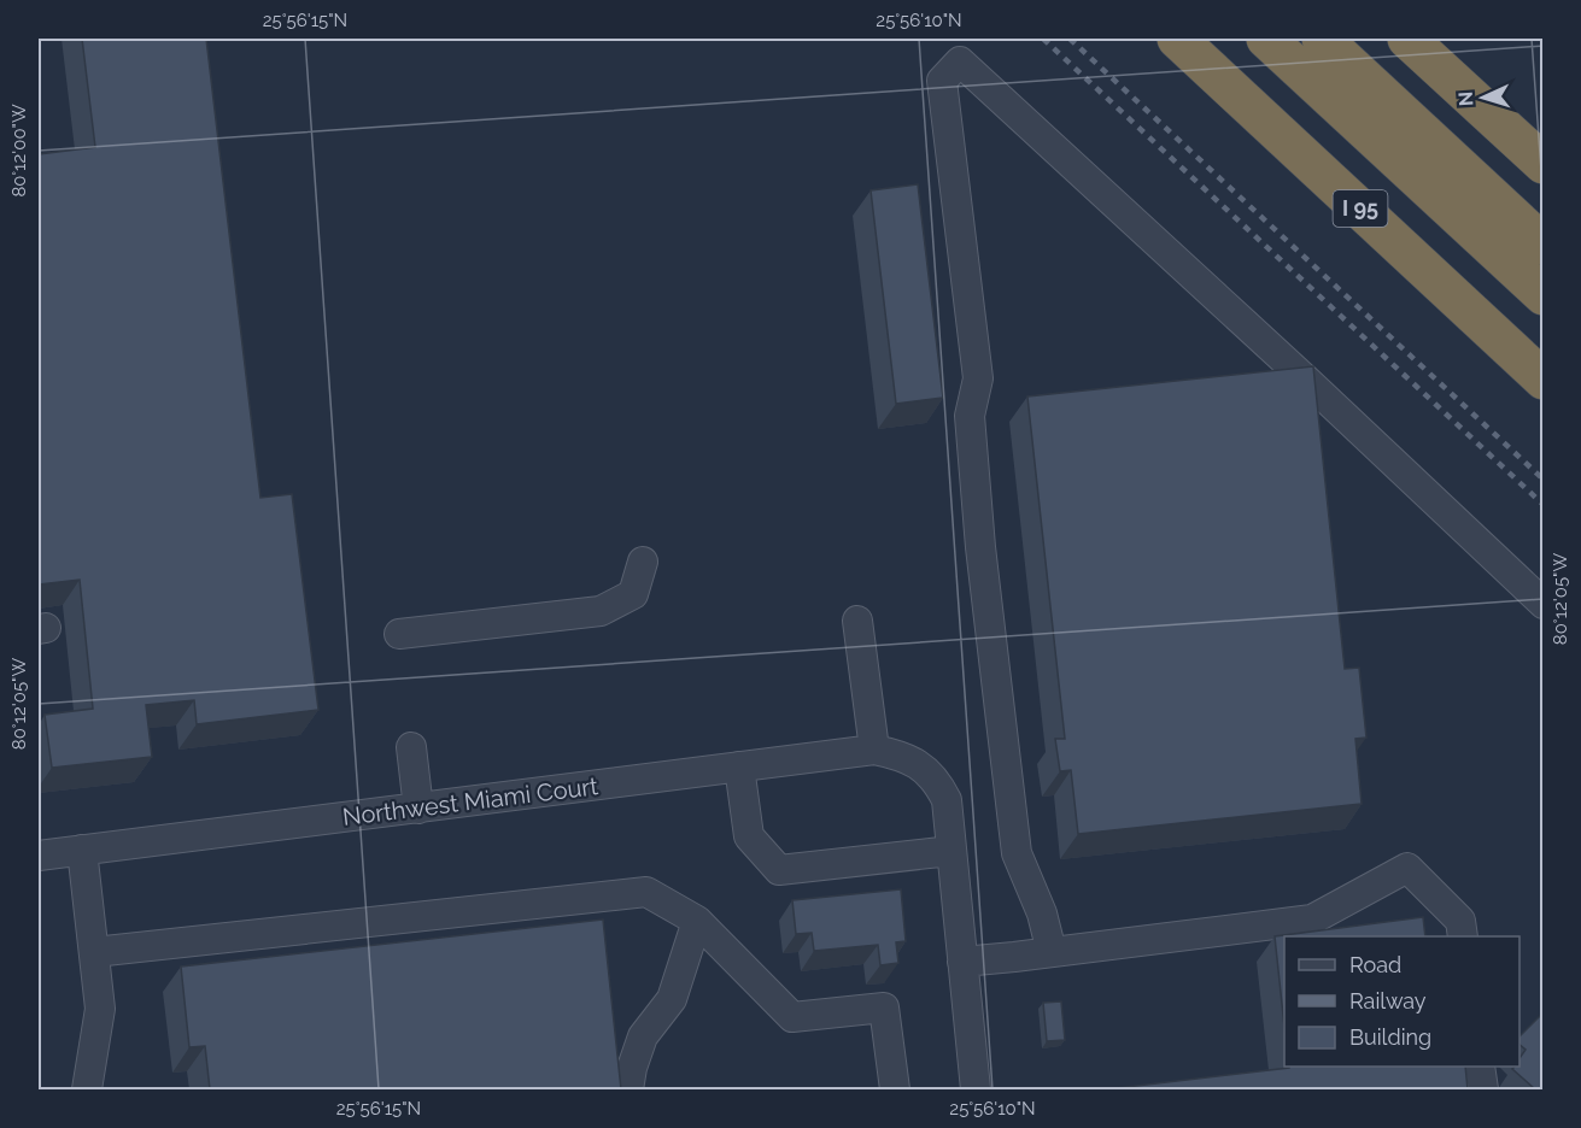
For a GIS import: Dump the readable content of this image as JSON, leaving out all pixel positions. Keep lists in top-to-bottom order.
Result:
{
  "streets": {
    "highway": ["I 95"],
    "street": ["Northwest Miami Court"]
  },
  "legend": ["Road", "Railway", "Building"],
  "north": "left",
  "coordinates": [
    "25°56'15\"N",
    "25°56'10\"N",
    "80°12'00\"W",
    "80°12'05\"W"
  ]
}
